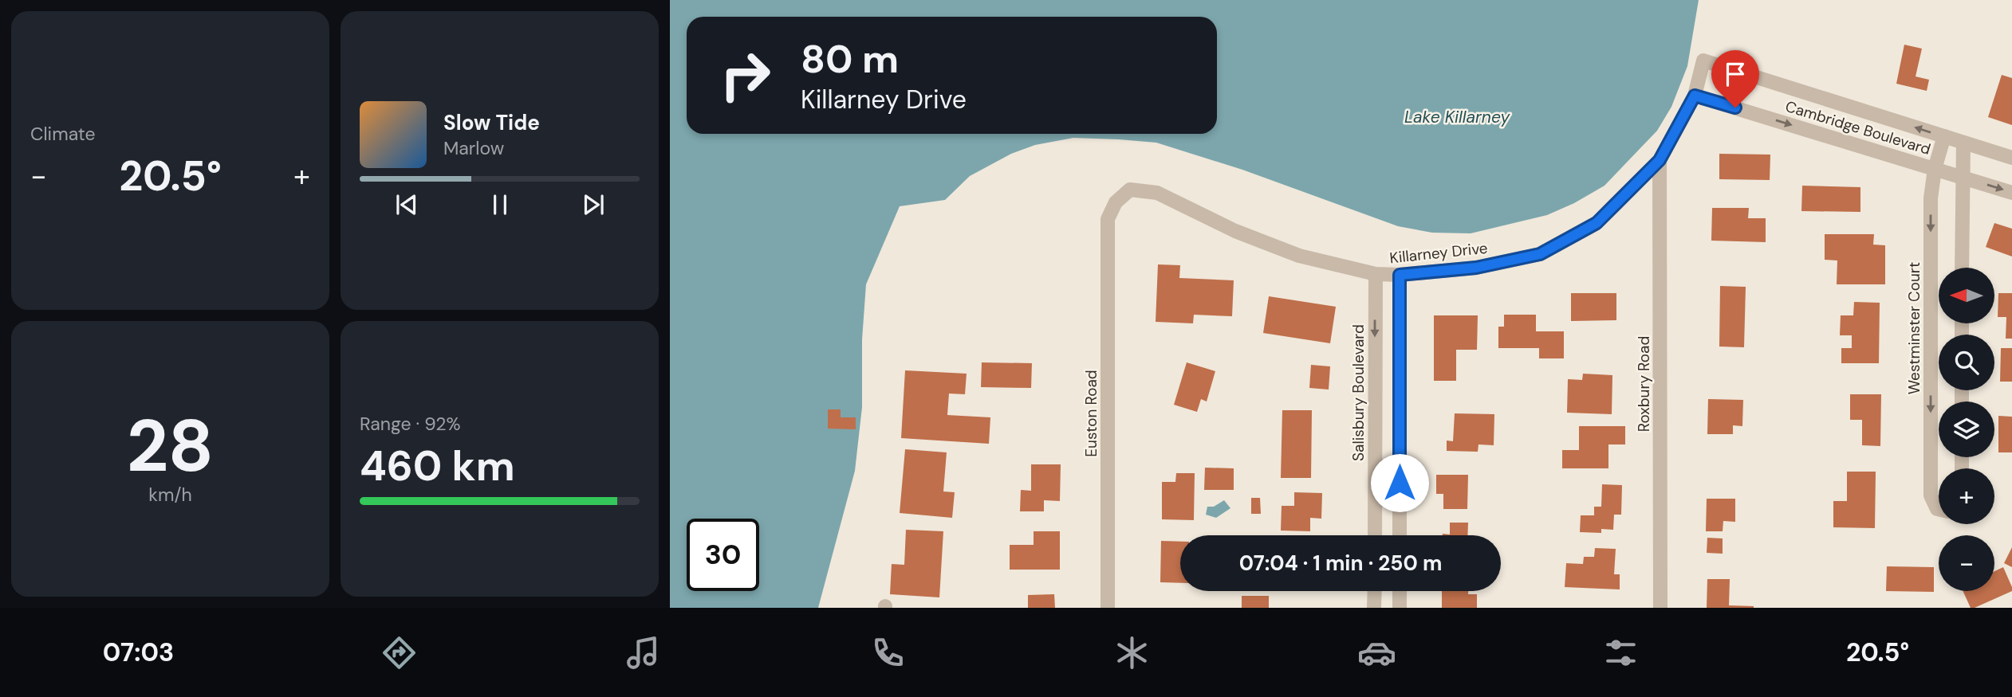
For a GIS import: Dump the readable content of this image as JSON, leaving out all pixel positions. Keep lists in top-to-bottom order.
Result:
{
  "streets": {
    "street": [
      "Cambridge Boulevard",
      "Killarney Drive",
      "Westminster Court",
      "Roxbury Road",
      "Salisbury Boulevard",
      "Euston Road"
    ]
  },
  "crossings": [
    ["Cambridge Boulevard", "Killarney Drive"],
    ["Cambridge Boulevard", "Westminster Court"],
    ["Killarney Drive", "Roxbury Road"],
    ["Killarney Drive", "Salisbury Boulevard"],
    ["Killarney Drive", "Euston Road"]
  ],
  "one_way": ["Westminster Court"],
  "water": ["Lake Killarney"],
  "north": "left",
  "page": {
    "tile": [
      "Climate",
      ["28", "km/h"],
      ["Range · 92%", "460 km"]
    ],
    "turn": ["80 m", "Killarney Drive"],
    "song": ["Slow Tide", "Marlow"],
    "heat": ["−", "20.5°", "+"],
    "map_buttons": ["+", "−"],
    "limit": "30",
    "trip": "07:04 · 1 min · 250 m",
    "tabs": ["07:03", "20.5°"]
  }
}
